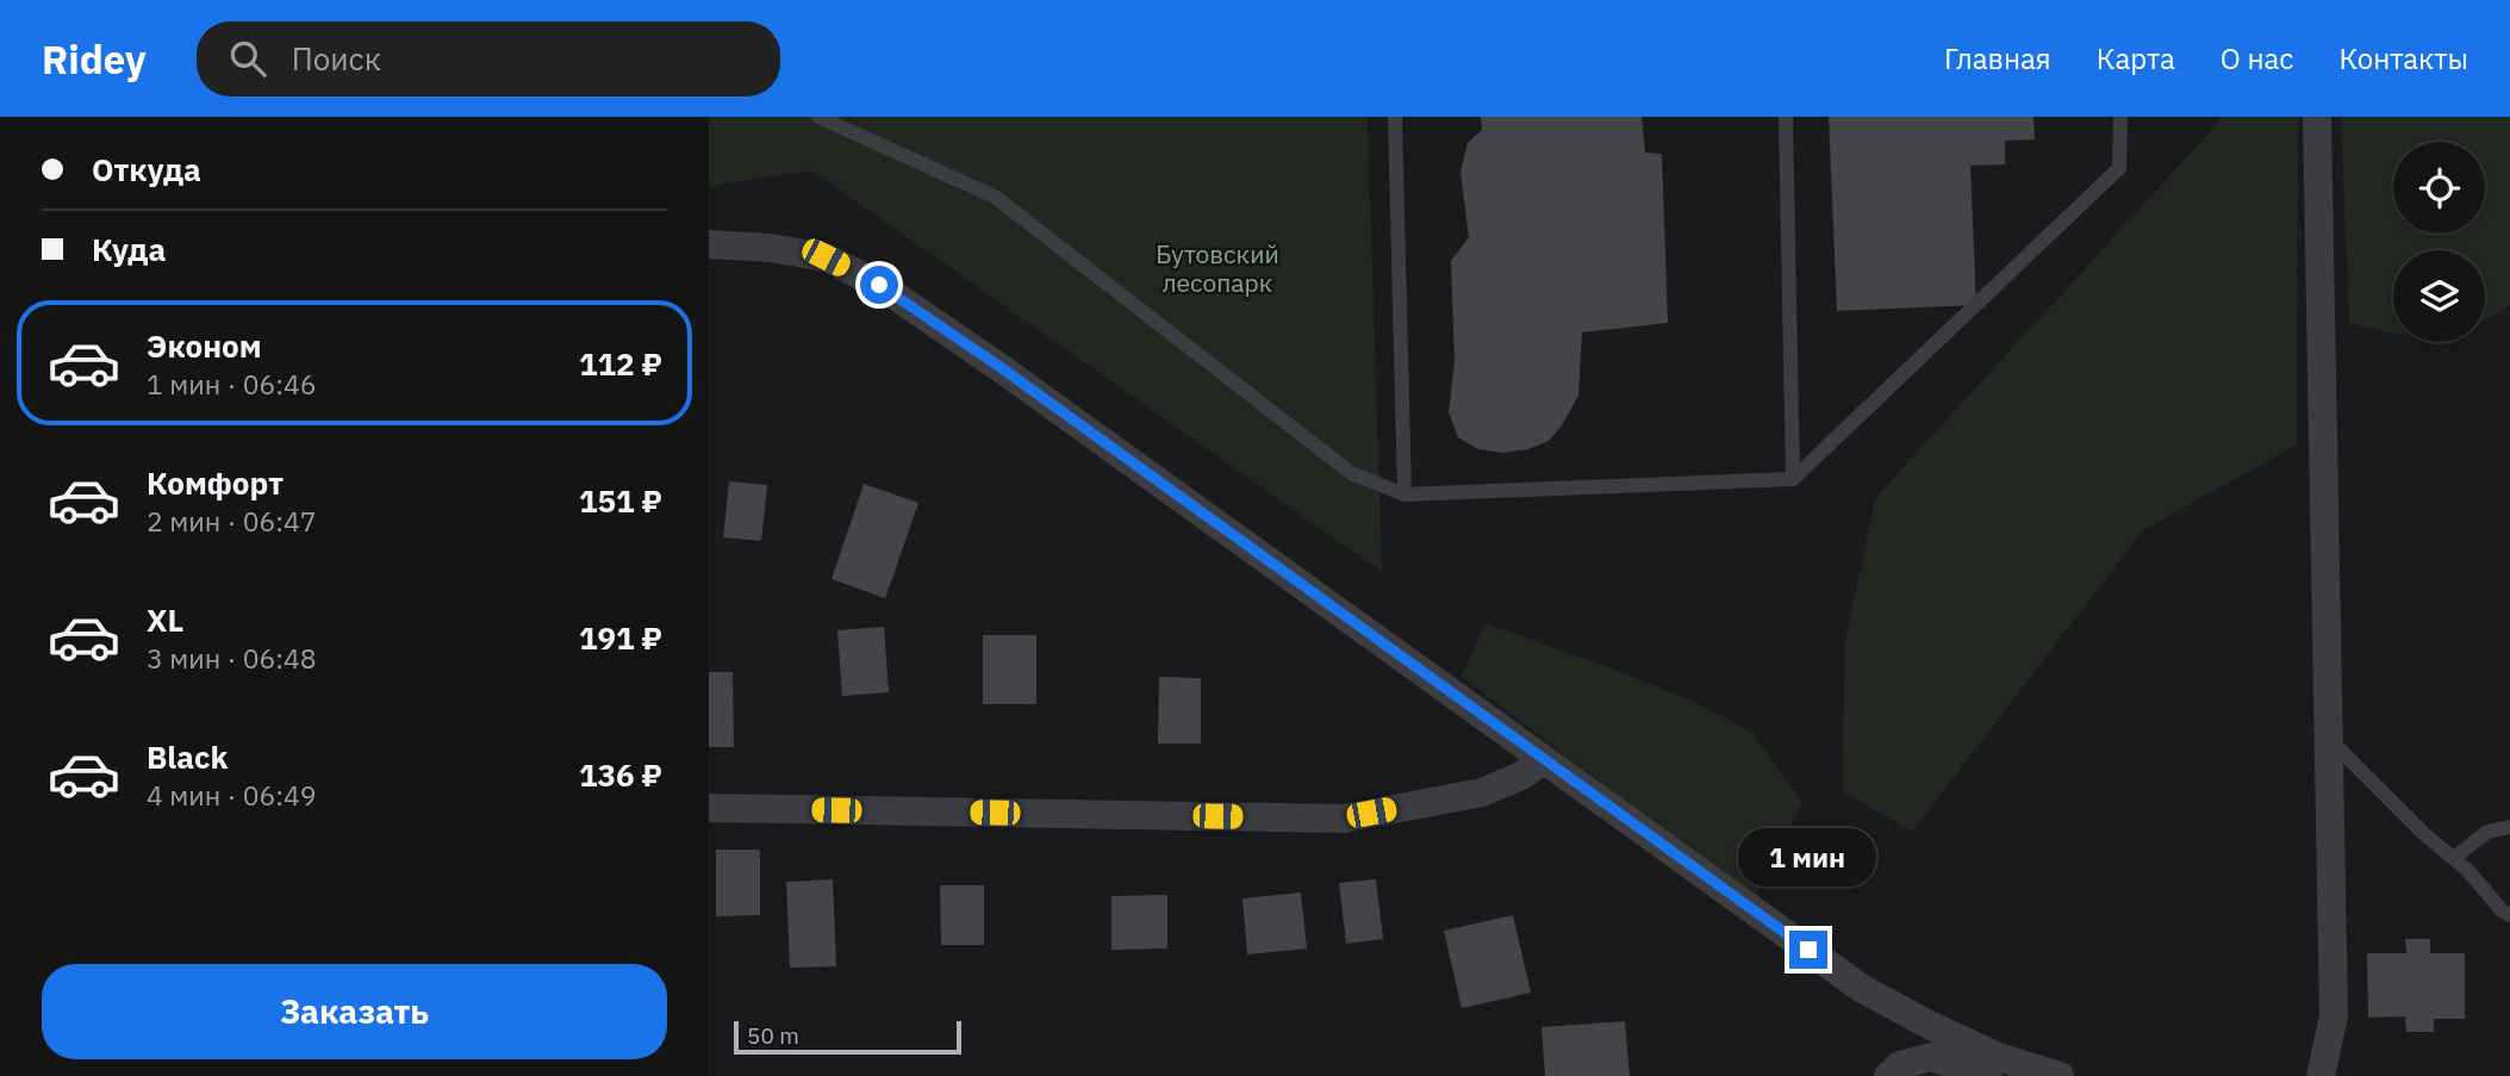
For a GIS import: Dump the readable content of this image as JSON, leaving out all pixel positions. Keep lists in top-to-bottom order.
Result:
{
  "parks": ["Бутовский лесопарк"],
  "scale_bar": "50 m",
  "page": {
    "header": "Ridey",
    "search": "Поиск",
    "nav": [
      "Главная",
      "Карта",
      "О нас",
      "Контакты"
    ],
    "banner": ["Откуда", "Куда"],
    "list": [
      {
        "name": "Эконом",
        "note": "1 мин · 06:46",
        "value": "112 ₽"
      },
      {
        "name": "Комфорт",
        "note": "2 мин · 06:47",
        "value": "151 ₽"
      },
      {
        "name": "XL",
        "note": "3 мин · 06:48",
        "value": "191 ₽"
      },
      {
        "name": "Black",
        "note": "4 мин · 06:49",
        "value": "136 ₽"
      }
    ],
    "bubble": "1 мин",
    "buttons": "Заказать",
    "scale": "50 m"
  }
}
